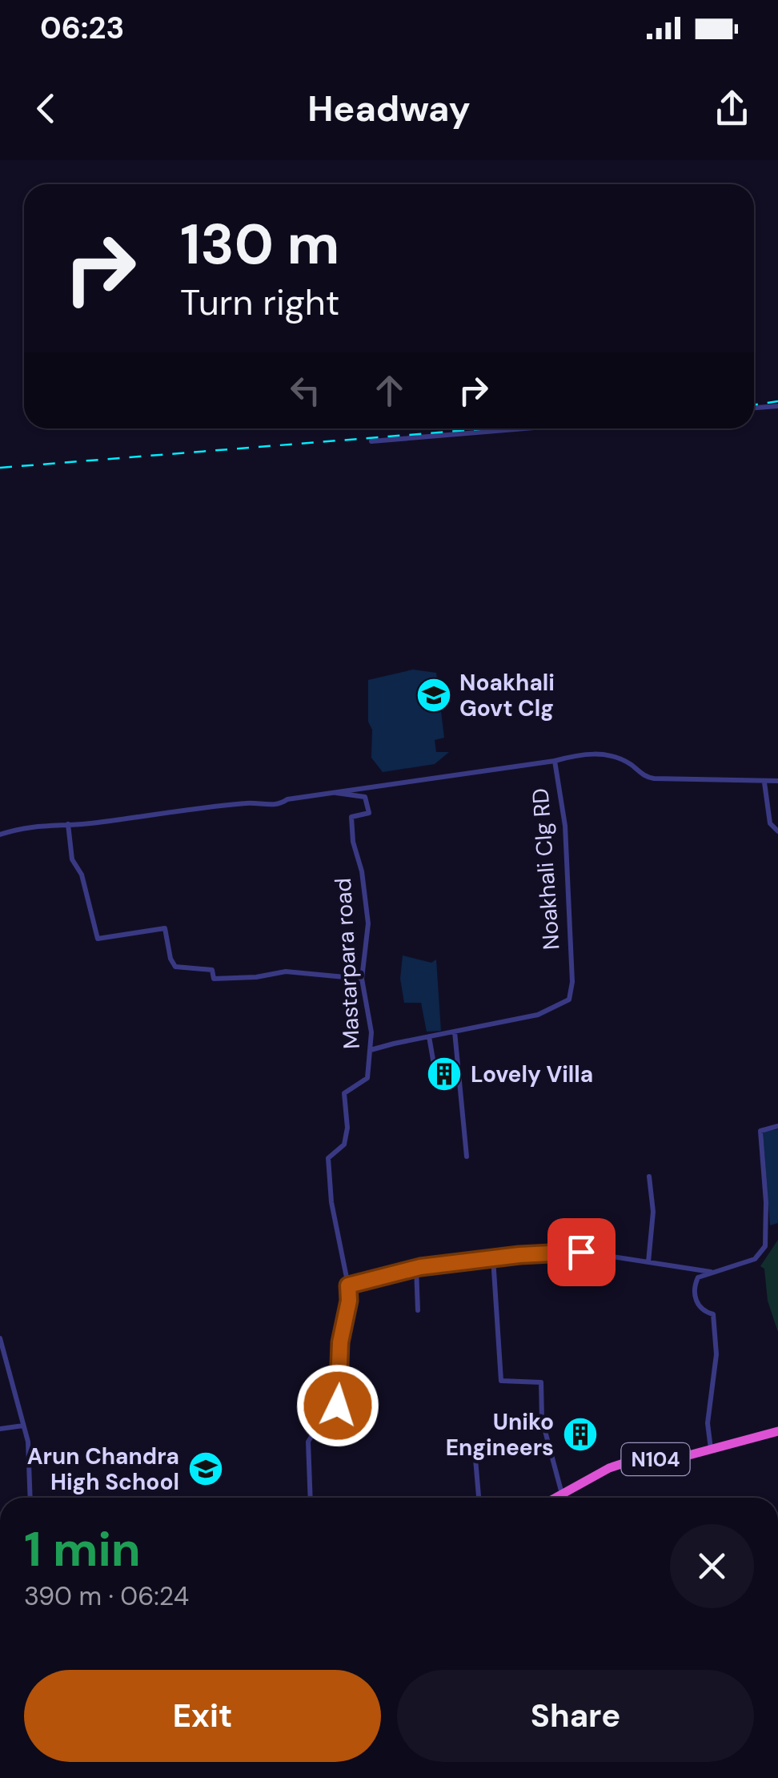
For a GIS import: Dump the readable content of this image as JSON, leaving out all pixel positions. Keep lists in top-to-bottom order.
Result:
{
  "streets": {
    "highway": ["N104"],
    "street": ["Noakhali Clg RD", "Mastarpara road"]
  },
  "crossings": [
    ["Noakhali Clg RD", "Mastarpara road"]
  ],
  "places": {
    "school or university": ["Noakhali Govt Clg", "Arun Chandra High School"],
    "building": ["Lovely Villa", "Uniko Engineers"]
  },
  "page": {
    "status": "06:23",
    "header": "Headway",
    "turn": ["130 m", "Turn right"],
    "heading": ["1 min", "390 m · 06:24"],
    "buttons": ["Exit", "Share"]
  }
}
